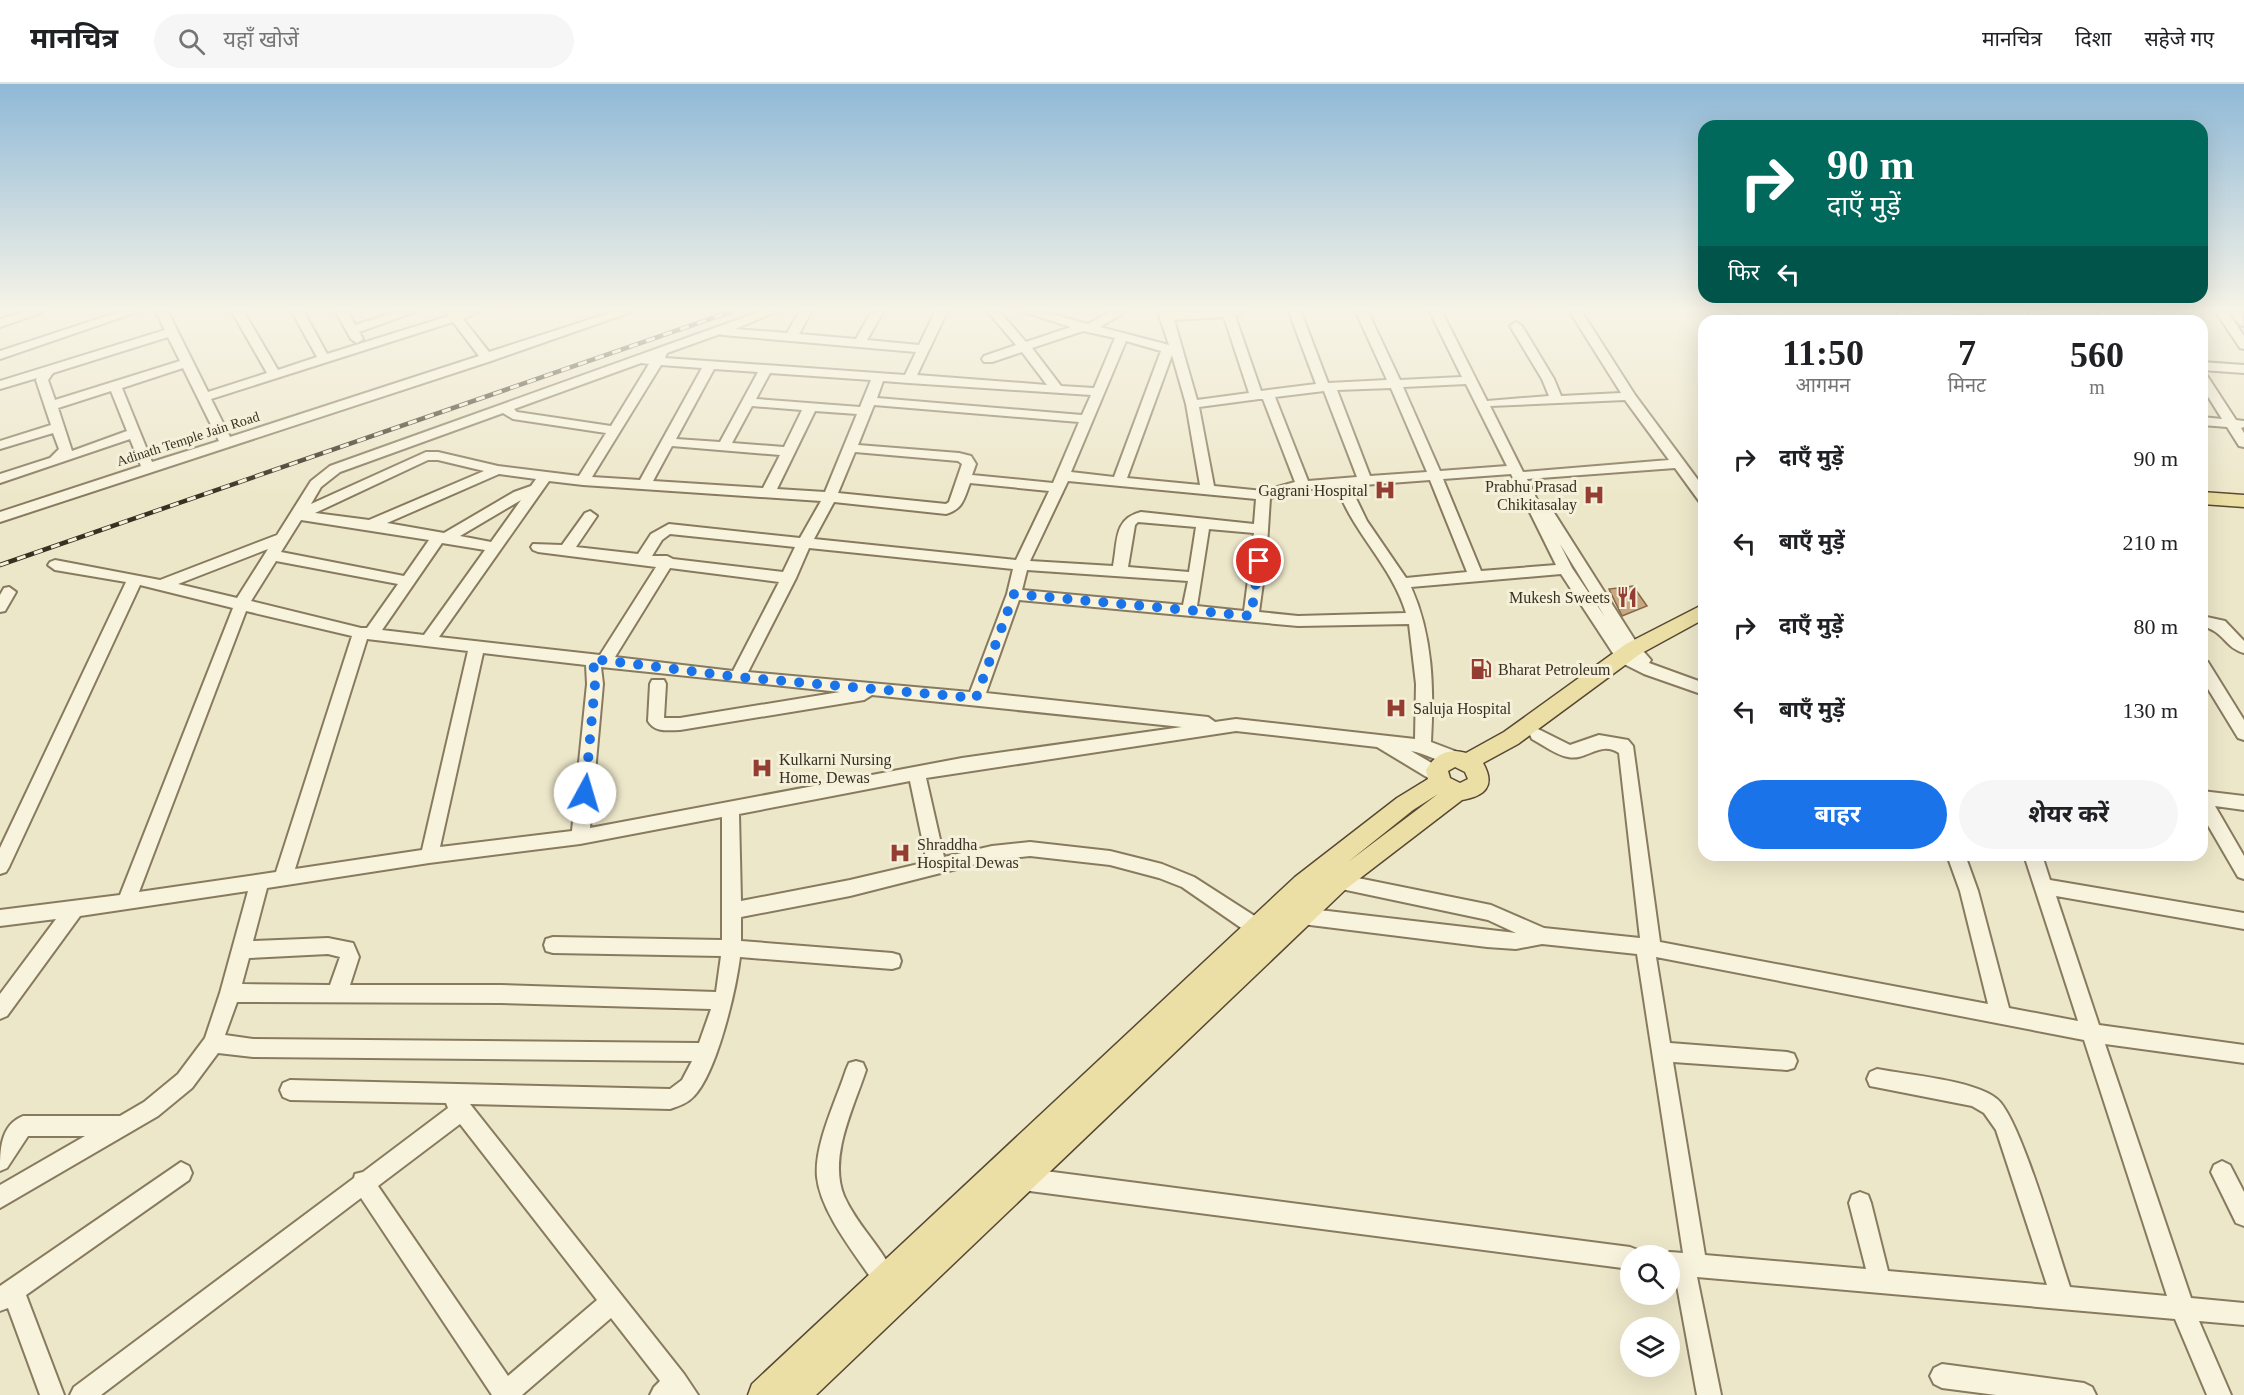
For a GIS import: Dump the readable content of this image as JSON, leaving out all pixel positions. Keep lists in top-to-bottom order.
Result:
{
  "streets": {
    "street": ["Adinath Temple Jain Road"]
  },
  "places": {
    "hospital": [
      "Gagrani Hospital",
      "Prabhu Prasad Chikitasalay",
      "Saluja Hospital",
      "Kulkarni Nursing Home, Dewas",
      "Shraddha Hospital Dewas"
    ],
    "restaurant": ["Mukesh Sweets"],
    "fuel station": ["Bharat Petroleum"]
  },
  "page": {
    "header": "मानचित्र",
    "search": "यहाँ खोजें",
    "nav": ["मानचित्र", "दिशा", "सहेजे गए"],
    "turn": ["90 m", "दाएँ मुड़ें"],
    "then": "फिर",
    "eta": [
      "11:50",
      "आगमन",
      "7",
      "मिनट",
      "560",
      "m"
    ],
    "list": [
      {
        "name": "दाएँ मुड़ें",
        "value": "90 m"
      },
      {
        "name": "बाएँ मुड़ें",
        "value": "210 m"
      },
      {
        "name": "दाएँ मुड़ें",
        "value": "80 m"
      },
      {
        "name": "बाएँ मुड़ें",
        "value": "130 m"
      }
    ],
    "buttons": ["बाहर", "शेयर करें"]
  }
}
